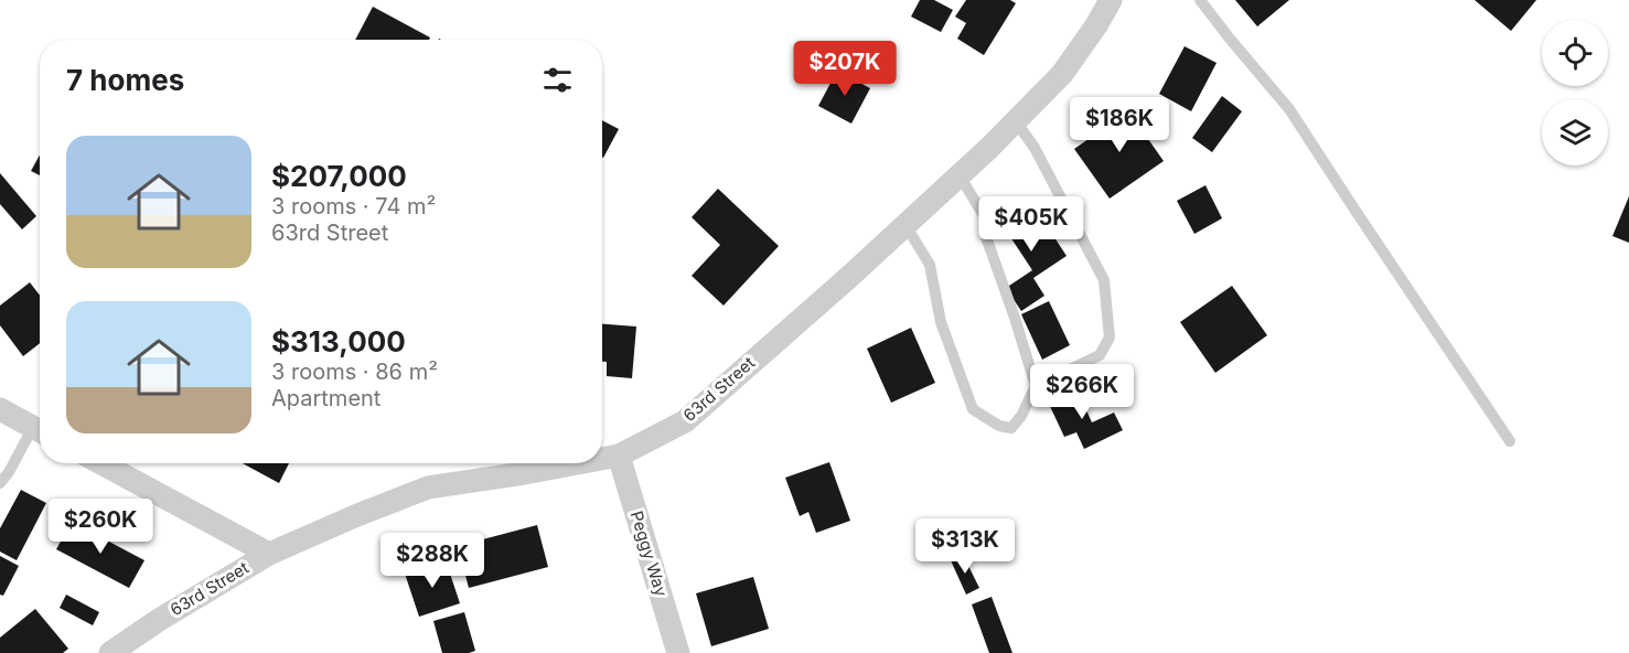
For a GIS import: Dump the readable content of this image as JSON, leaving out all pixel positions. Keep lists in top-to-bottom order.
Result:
{
  "streets": {
    "street": ["63rd Street", "Peggy Way"]
  },
  "crossings": [
    ["63rd Street", "Peggy Way"]
  ],
  "page": {
    "heading": "7 homes",
    "price": [
      "$207K",
      "$186K",
      "$405K",
      "$266K",
      "$260K",
      "$313K",
      "$288K"
    ],
    "list": [
      {
        "name": "$207,000",
        "note": "3 rooms · 74 m² · 63rd Street"
      },
      {
        "name": "$313,000",
        "note": "3 rooms · 86 m² · Apartment"
      }
    ]
  }
}
